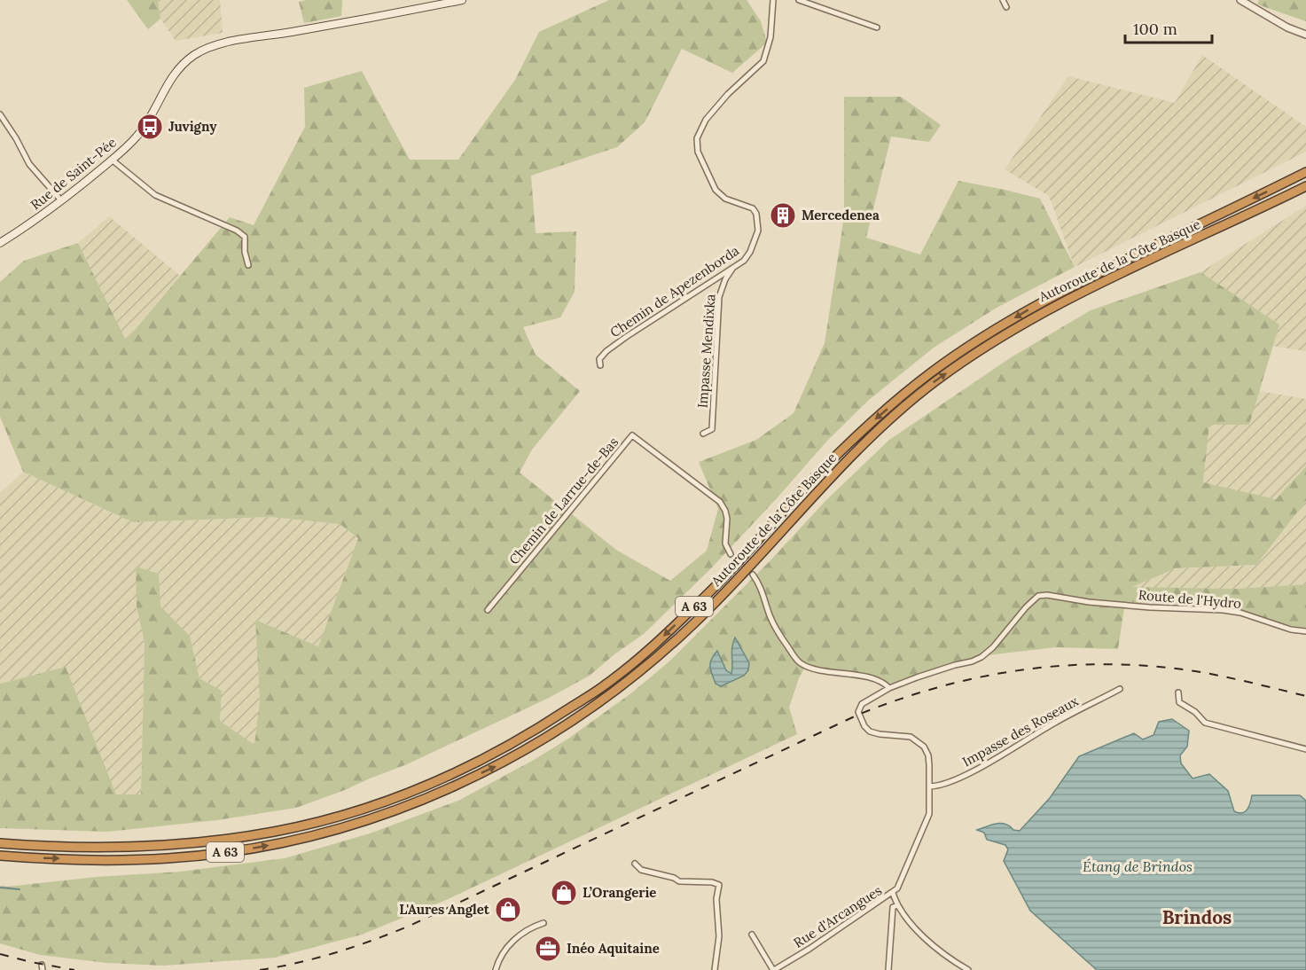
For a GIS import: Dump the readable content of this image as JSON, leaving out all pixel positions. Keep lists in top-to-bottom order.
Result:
{
  "streets": {
    "highway": ["Autoroute de la Côte Basque", "A 63"],
    "main road": ["Rue de Saint-Pée"],
    "street": [
      "Chemin de Apezenborda",
      "Impasse Mendixka",
      "Chemin de Larrue-de-Bas",
      "Route de l'Hydro",
      "Impasse des Roseaux",
      "Rue d'Arcangues"
    ]
  },
  "crossings": [
    ["Chemin de Apezenborda", "Impasse Mendixka"],
    ["Impasse des Roseaux", "Rue d'Arcangues"]
  ],
  "districts": ["Brindos"],
  "water": ["Étang de Brindos"],
  "places": {
    "bus stop": ["Juvigny"],
    "building": ["Mercedenea"],
    "shop": ["L’Orangerie", "L'Aures Anglet"],
    "office": ["Inéo Aquitaine"]
  },
  "scale_bar": "100 m"
}
